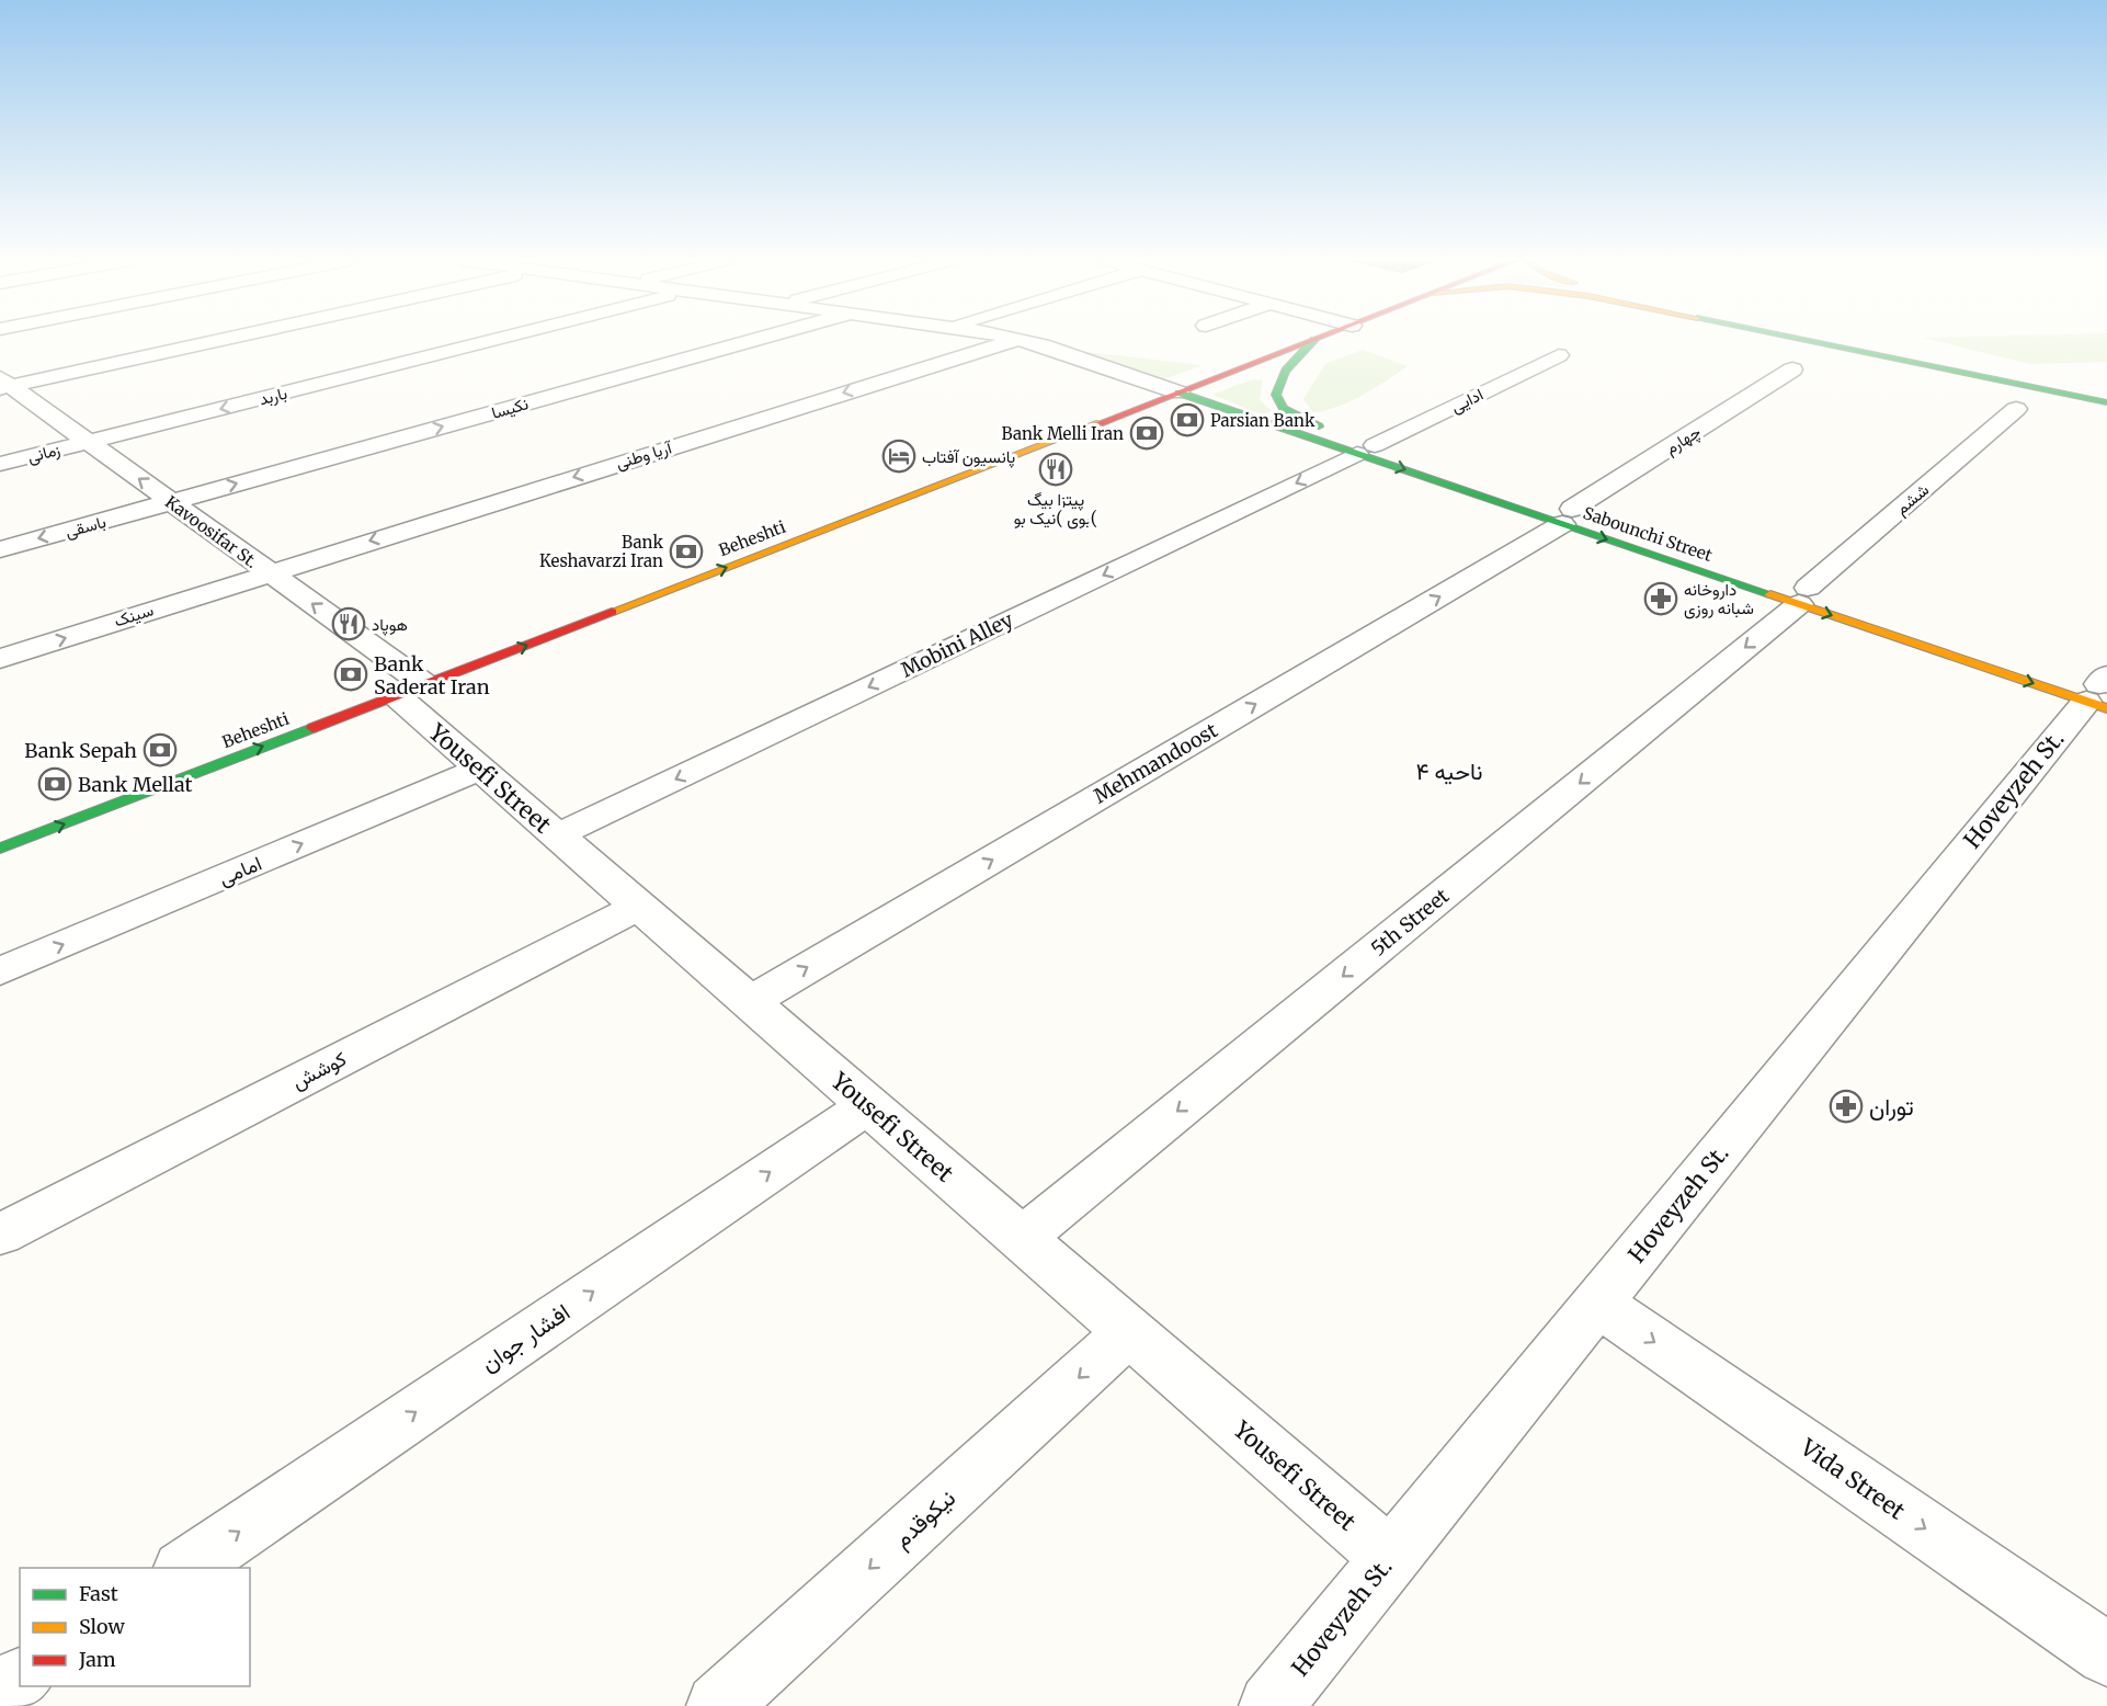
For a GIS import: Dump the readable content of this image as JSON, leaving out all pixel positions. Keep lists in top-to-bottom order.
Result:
{
  "streets": {
    "main road": ["Sabounchi Street", "Beheshti"],
    "street": [
      "باربد",
      "ادایی",
      "نکیسا",
      "چهارم",
      "زمانی",
      "آریا وطنی",
      "ششم",
      "باسقی",
      "Kavoosifar St.",
      "سینک",
      "Mobini Alley",
      "Mehmandoost",
      "Yousefi Street",
      "Hoveyzeh St.",
      "امامی",
      "5th Street",
      "کوشش",
      "افشار جوان",
      "Vida Street",
      "نیکوقدم"
    ]
  },
  "crossings": [
    ["باربد", "زمانی"],
    ["باربد", "Kavoosifar St."],
    ["ادایی", "Sabounchi Street"],
    ["ادایی", "Mobini Alley"],
    ["نکیسا", "باسقی"],
    ["نکیسا", "Kavoosifar St."],
    ["چهارم", "Sabounchi Street"],
    ["چهارم", "Mehmandoost"],
    ["زمانی", "Kavoosifar St."],
    ["آریا وطنی", "Kavoosifar St."],
    ["آریا وطنی", "سینک"],
    ["ششم", "Sabounchi Street"],
    ["ششم", "5th Street"],
    ["باسقی", "Kavoosifar St."],
    ["Kavoosifar St.", "Beheshti"],
    ["Kavoosifar St.", "سینک"],
    ["Kavoosifar St.", "Yousefi Street"],
    ["Sabounchi Street", "Beheshti"],
    ["Sabounchi Street", "Mobini Alley"],
    ["Sabounchi Street", "Mehmandoost"],
    ["Sabounchi Street", "Hoveyzeh St."],
    ["Sabounchi Street", "5th Street"],
    ["Beheshti", "Yousefi Street"],
    ["Mobini Alley", "Yousefi Street"],
    ["Mehmandoost", "Yousefi Street"],
    ["Yousefi Street", "Hoveyzeh St."],
    ["Yousefi Street", "امامی"],
    ["Yousefi Street", "5th Street"],
    ["Yousefi Street", "کوشش"],
    ["Yousefi Street", "افشار جوان"],
    ["Yousefi Street", "نیکوقدم"],
    ["Hoveyzeh St.", "Vida Street"]
  ],
  "one_way": [
    "نکیسا",
    "آریا وطنی",
    "Kavoosifar St.",
    "Sabounchi Street",
    "Beheshti",
    "Mobini Alley",
    "Mehmandoost",
    "امامی",
    "5th Street",
    "افشار جوان",
    "Vida Street",
    "نیکوقدم"
  ],
  "districts": ["ناحیه ۴"],
  "places": {
    "bank": [
      "Parsian Bank",
      "Bank Melli Iran",
      "Bank Keshavarzi Iran",
      "Bank Saderat Iran",
      "Bank Sepah",
      "Bank Mellat"
    ],
    "hotel": ["پانسیون آفتاب"],
    "restaurant": ["پیتزا بیگ بوی )نیک بو(", "هوپاد"],
    "pharmacy": ["داروخانه شبانه روزی", "توران"]
  },
  "legend": ["Fast", "Slow", "Jam"]
}
